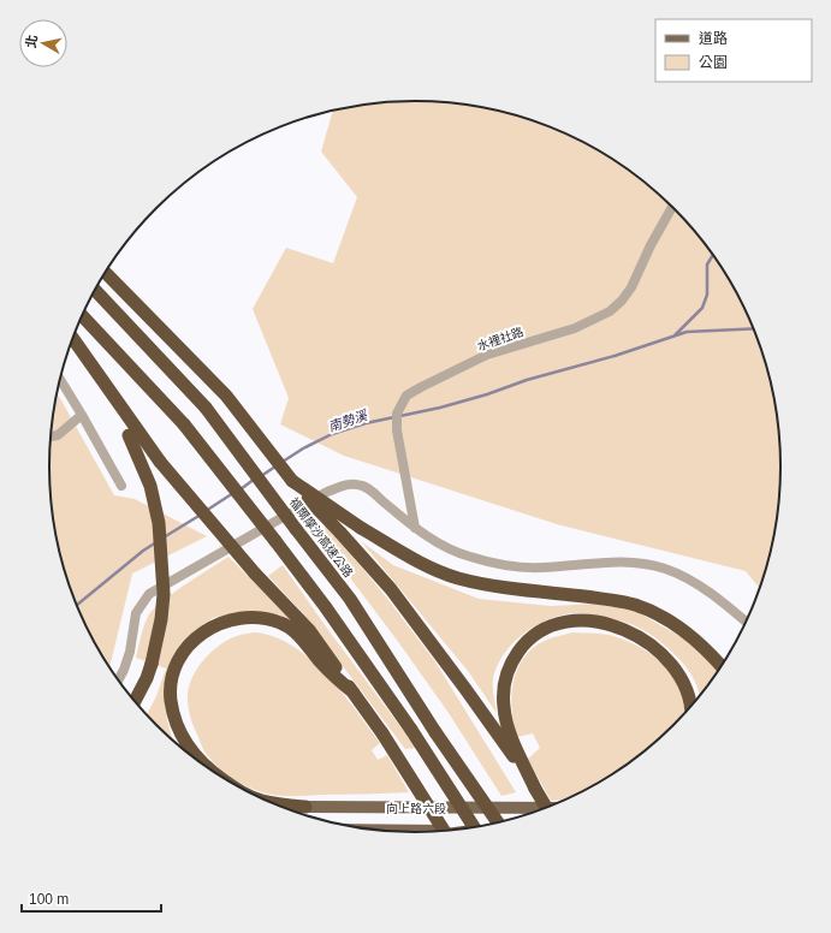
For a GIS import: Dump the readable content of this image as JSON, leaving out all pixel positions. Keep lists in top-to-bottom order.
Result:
{
  "streets": {
    "highway": ["福爾摩沙高速公路"],
    "main road": ["向上路六段"],
    "street": ["水裡社路"]
  },
  "water": ["南勢溪"],
  "legend": ["道路", "公園"],
  "scale_bar": "100 m",
  "north": "left"
}
